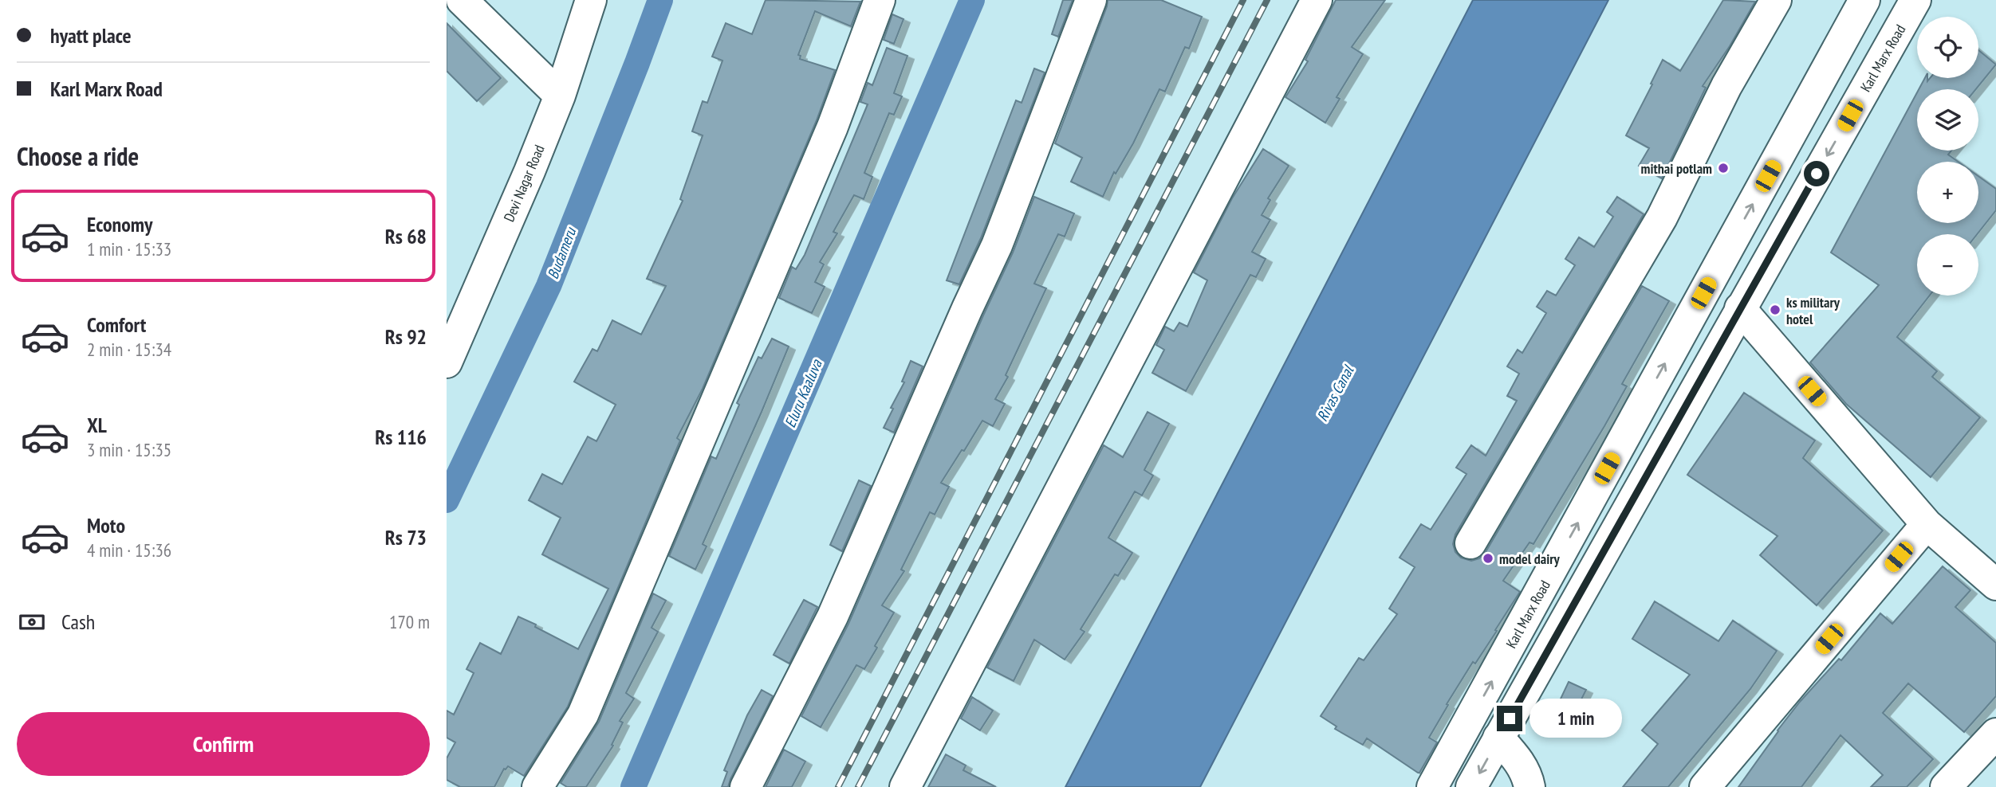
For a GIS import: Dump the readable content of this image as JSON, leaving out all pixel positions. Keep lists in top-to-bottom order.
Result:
{
  "streets": {
    "street": ["Karl Marx Road", "Devi Nagar Road"]
  },
  "water": ["Budameru", "Eluru Kaaluva", "Rivas Canal"],
  "places": ["mithai potlam", "ks military hotel", "model dairy"],
  "page": {
    "banner": ["hyatt place", "Karl Marx Road"],
    "map_buttons": ["+", "−"],
    "heading": "Choose a ride",
    "list": [
      {
        "name": "Economy",
        "note": "1 min · 15:33",
        "value": "Rs 68"
      },
      {
        "name": "Comfort",
        "note": "2 min · 15:34",
        "value": "Rs 92"
      },
      {
        "name": "XL",
        "note": "3 min · 15:35",
        "value": "Rs 116"
      },
      {
        "name": "Moto",
        "note": "4 min · 15:36",
        "value": "Rs 73"
      }
    ],
    "pay": ["Cash", "170 m"],
    "bubble": "1 min",
    "buttons": "Confirm"
  }
}
